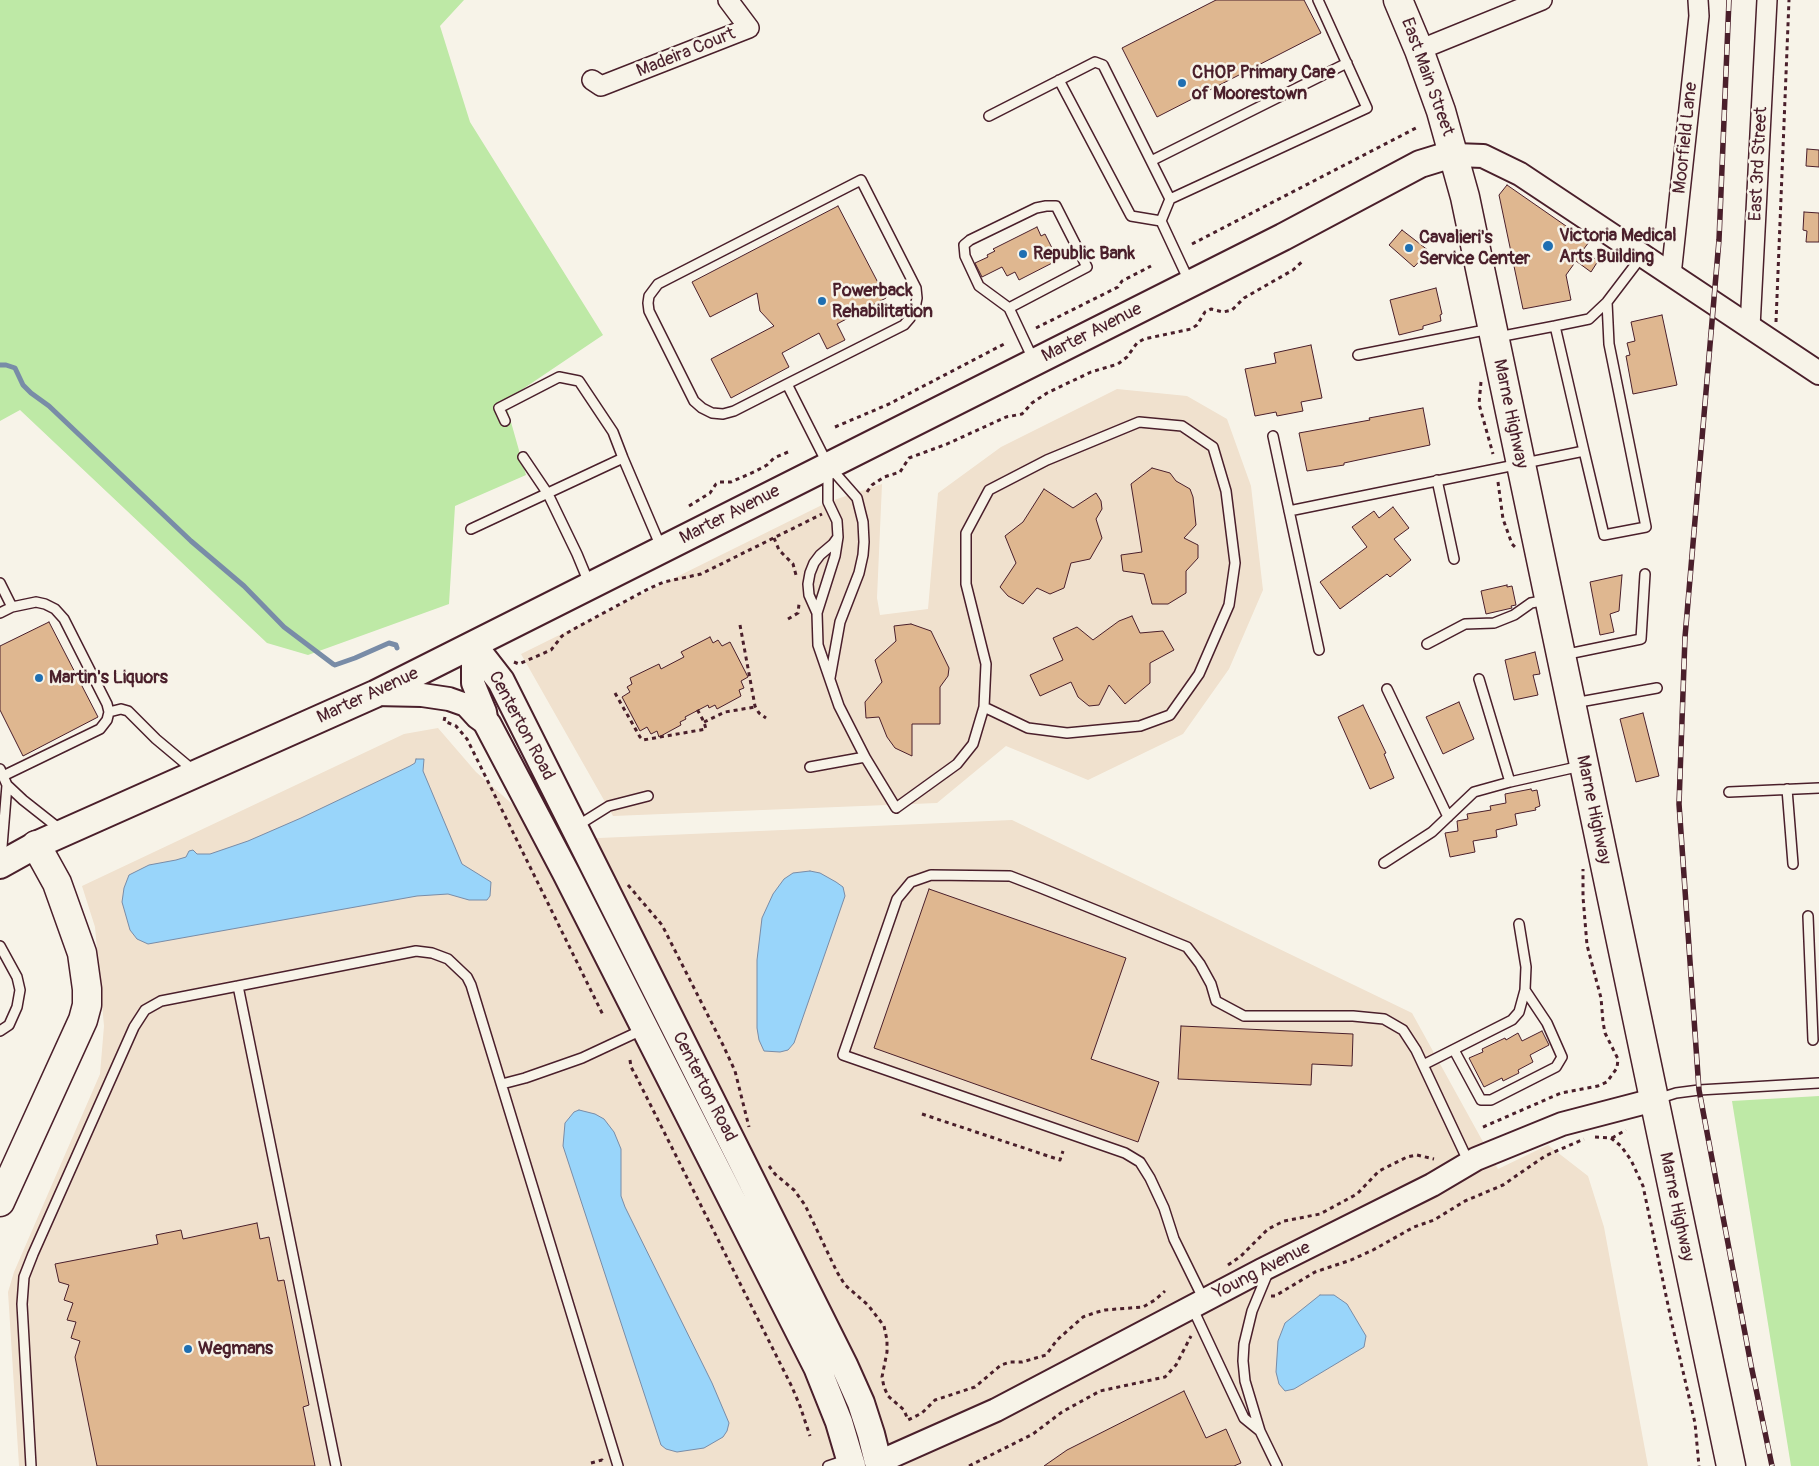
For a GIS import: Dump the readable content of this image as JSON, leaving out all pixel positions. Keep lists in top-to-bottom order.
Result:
{
  "streets": {
    "main road": [
      "East Main Street",
      "Marter Avenue",
      "Marne Highway",
      "Centerton Road"
    ],
    "street": [
      "Madeira Court",
      "Moorfield Lane",
      "East 3rd Street",
      "Young Avenue"
    ]
  },
  "crossings": [
    ["East Main Street", "Marter Avenue"],
    ["East Main Street", "Marne Highway"],
    ["Marter Avenue", "Marne Highway"],
    ["Marter Avenue", "Centerton Road"],
    ["Marne Highway", "Young Avenue"],
    ["Centerton Road", "Young Avenue"]
  ],
  "places": [
    "CHOP Primary Care of Moorestown",
    "Victoria Medical Arts Building",
    "Cavalieri's Service Center",
    "Republic Bank",
    "Powerback Rehabilitation",
    "Martin's Liquors",
    "Wegmans"
  ]
}
